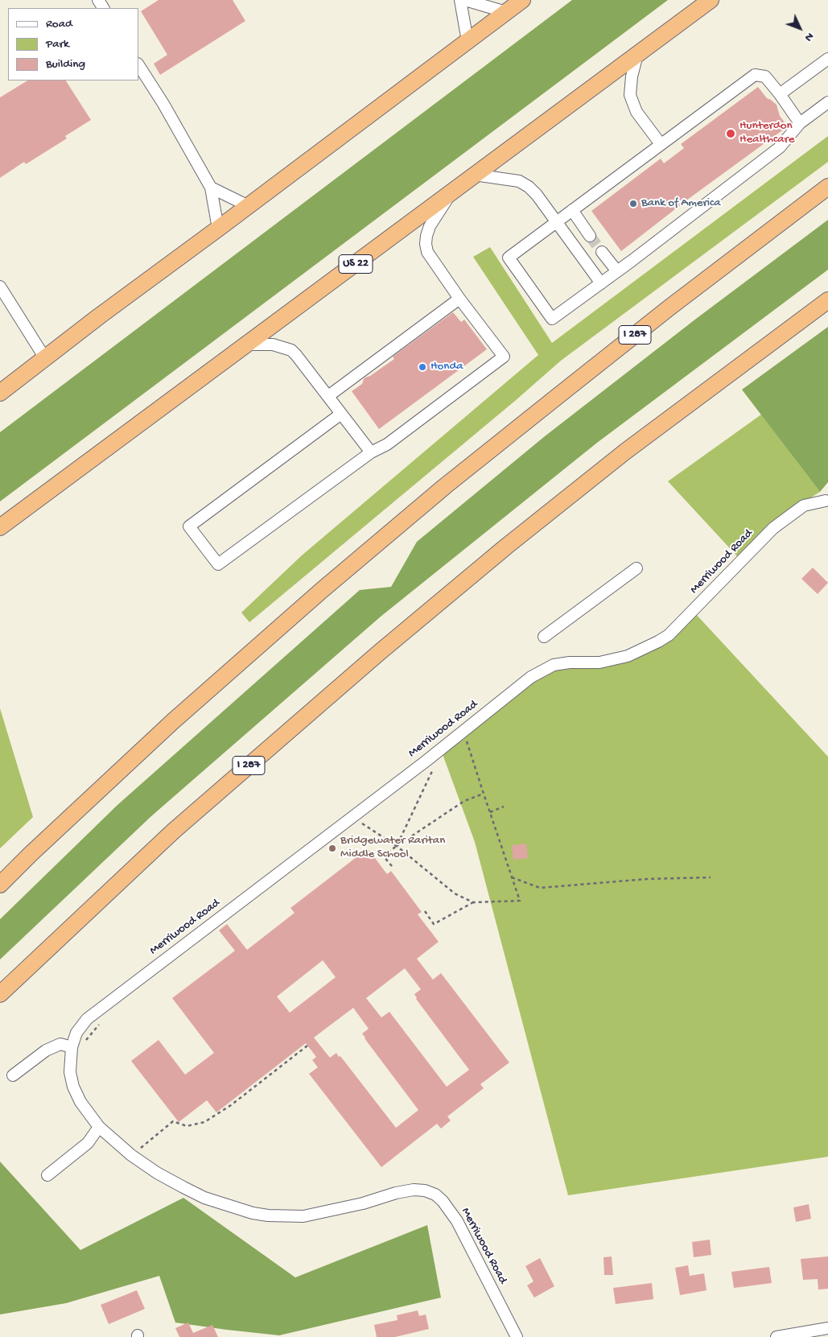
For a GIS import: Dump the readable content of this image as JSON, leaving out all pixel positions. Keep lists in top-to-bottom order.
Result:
{
  "streets": {
    "highway": ["US 22", "I 287"],
    "street": ["Merriwood Road"]
  },
  "places": [
    "Hunterdon Healthcare",
    "Bank of America",
    "Honda",
    "Bridgewater Raritan Middle School"
  ],
  "legend": ["Road", "Park", "Building"],
  "north": "bottom right"
}
